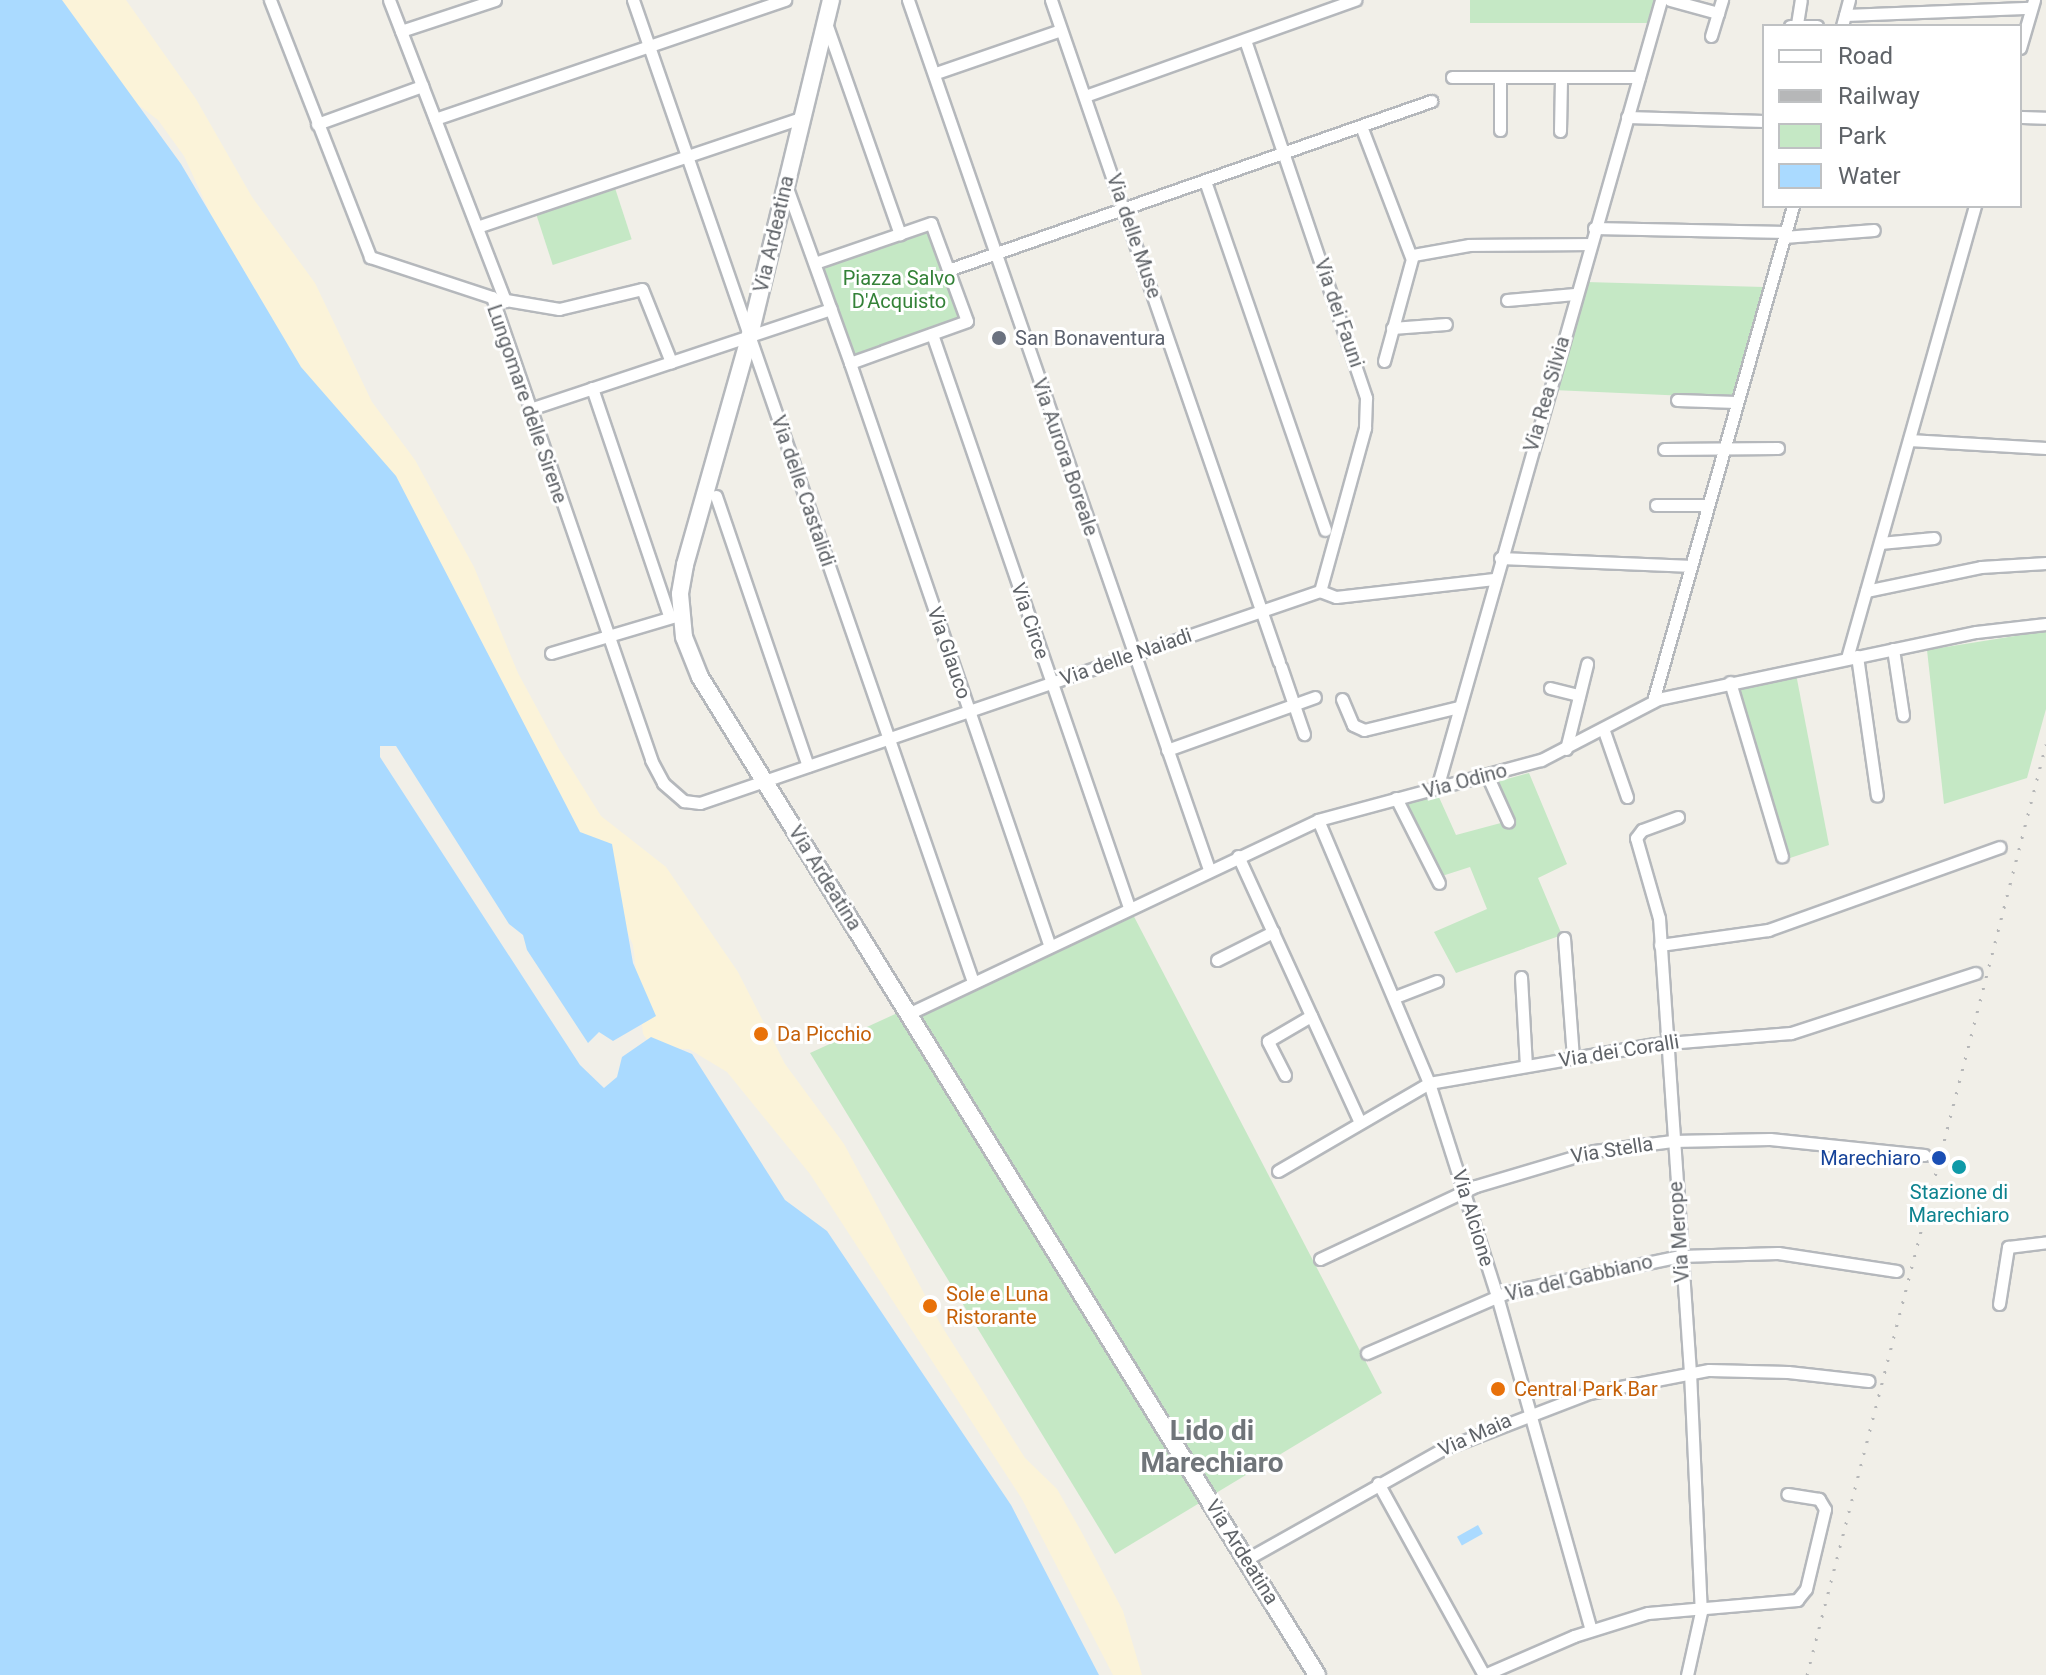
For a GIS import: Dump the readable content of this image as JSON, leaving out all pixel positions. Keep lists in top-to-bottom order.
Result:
{
  "streets": {
    "main road": ["Via Ardeatina"],
    "street": [
      "Via delle Muse",
      "Via dei Fauni",
      "Via Rea Silvia",
      "Lungomare delle Sirene",
      "Via Aurora Boreale",
      "Via delle Castalidi",
      "Via Circe",
      "Via Glauco",
      "Via delle Naiadi",
      "Via Odino",
      "Via dei Coralli",
      "Via Stella",
      "Via Alcione",
      "Via Merope",
      "Via del Gabbiano",
      "Via Maia"
    ]
  },
  "crossings": [
    ["Via Ardeatina", "Lungomare delle Sirene"],
    ["Via Ardeatina", "Via delle Castalidi"],
    ["Via Ardeatina", "Via delle Naiadi"],
    ["Via Ardeatina", "Via Odino"],
    ["Via Ardeatina", "Via Maia"],
    ["Via delle Muse", "Via delle Naiadi"],
    ["Via dei Fauni", "Via delle Naiadi"],
    ["Via Rea Silvia", "Via delle Naiadi"],
    ["Via Rea Silvia", "Via Odino"],
    ["Lungomare delle Sirene", "Via delle Naiadi"],
    ["Via Aurora Boreale", "Via delle Naiadi"],
    ["Via Aurora Boreale", "Via Odino"],
    ["Via delle Castalidi", "Via delle Naiadi"],
    ["Via delle Castalidi", "Via Odino"],
    ["Via Circe", "Via delle Naiadi"],
    ["Via Circe", "Via Odino"],
    ["Via Glauco", "Via delle Naiadi"],
    ["Via Glauco", "Via Odino"],
    ["Via Odino", "Via Alcione"],
    ["Via dei Coralli", "Via Alcione"],
    ["Via dei Coralli", "Via Merope"],
    ["Via Stella", "Via Alcione"],
    ["Via Stella", "Via Merope"],
    ["Via Alcione", "Via del Gabbiano"],
    ["Via Alcione", "Via Maia"],
    ["Via Merope", "Via del Gabbiano"],
    ["Via Merope", "Via Maia"]
  ],
  "districts": ["Lido di Marechiaro"],
  "parks": ["Piazza Salvo D'Acquisto"],
  "places": [
    "San Bonaventura",
    "Da Picchio",
    "Marechiaro",
    "Stazione di Marechiaro",
    "Sole e Luna Ristorante",
    "Central Park Bar"
  ],
  "legend": [
    "Road",
    "Railway",
    "Park",
    "Water"
  ]
}
